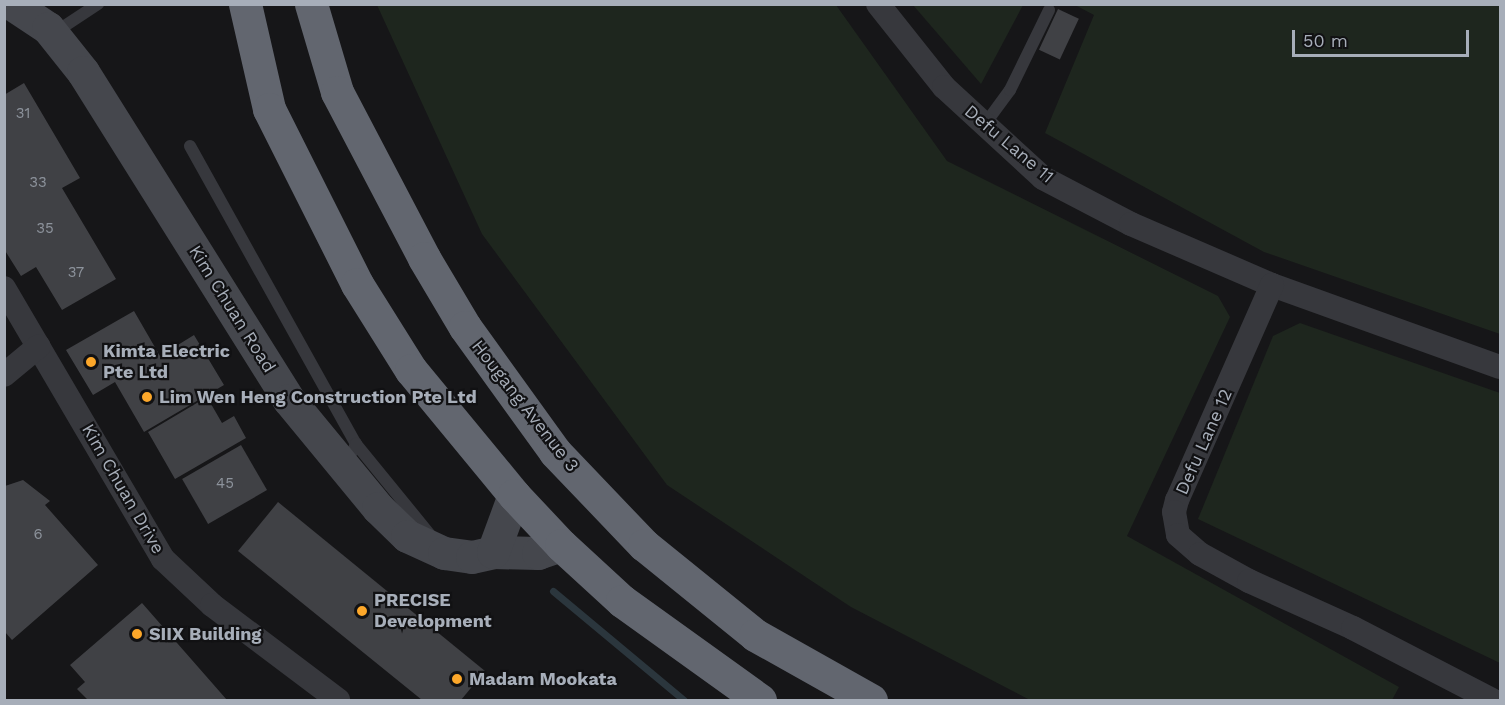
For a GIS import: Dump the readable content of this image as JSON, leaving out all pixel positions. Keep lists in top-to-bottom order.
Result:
{
  "streets": {
    "highway": ["Hougang Avenue 3"],
    "main road": ["Kim Chuan Road"],
    "street": ["Defu Lane 11", "Defu Lane 12", "Kim Chuan Drive"]
  },
  "crossings": [
    ["Defu Lane 11", "Defu Lane 12"]
  ],
  "places": [
    "Kimta Electric Pte Ltd",
    "Lim Wen Heng Construction Pte Ltd",
    "PRECISE Development",
    "SIIX Building",
    "Madam Mookata"
  ],
  "house_numbers": [
    "31",
    "33",
    "35",
    "37",
    "45",
    "6"
  ],
  "scale_bar": "50 m"
}
